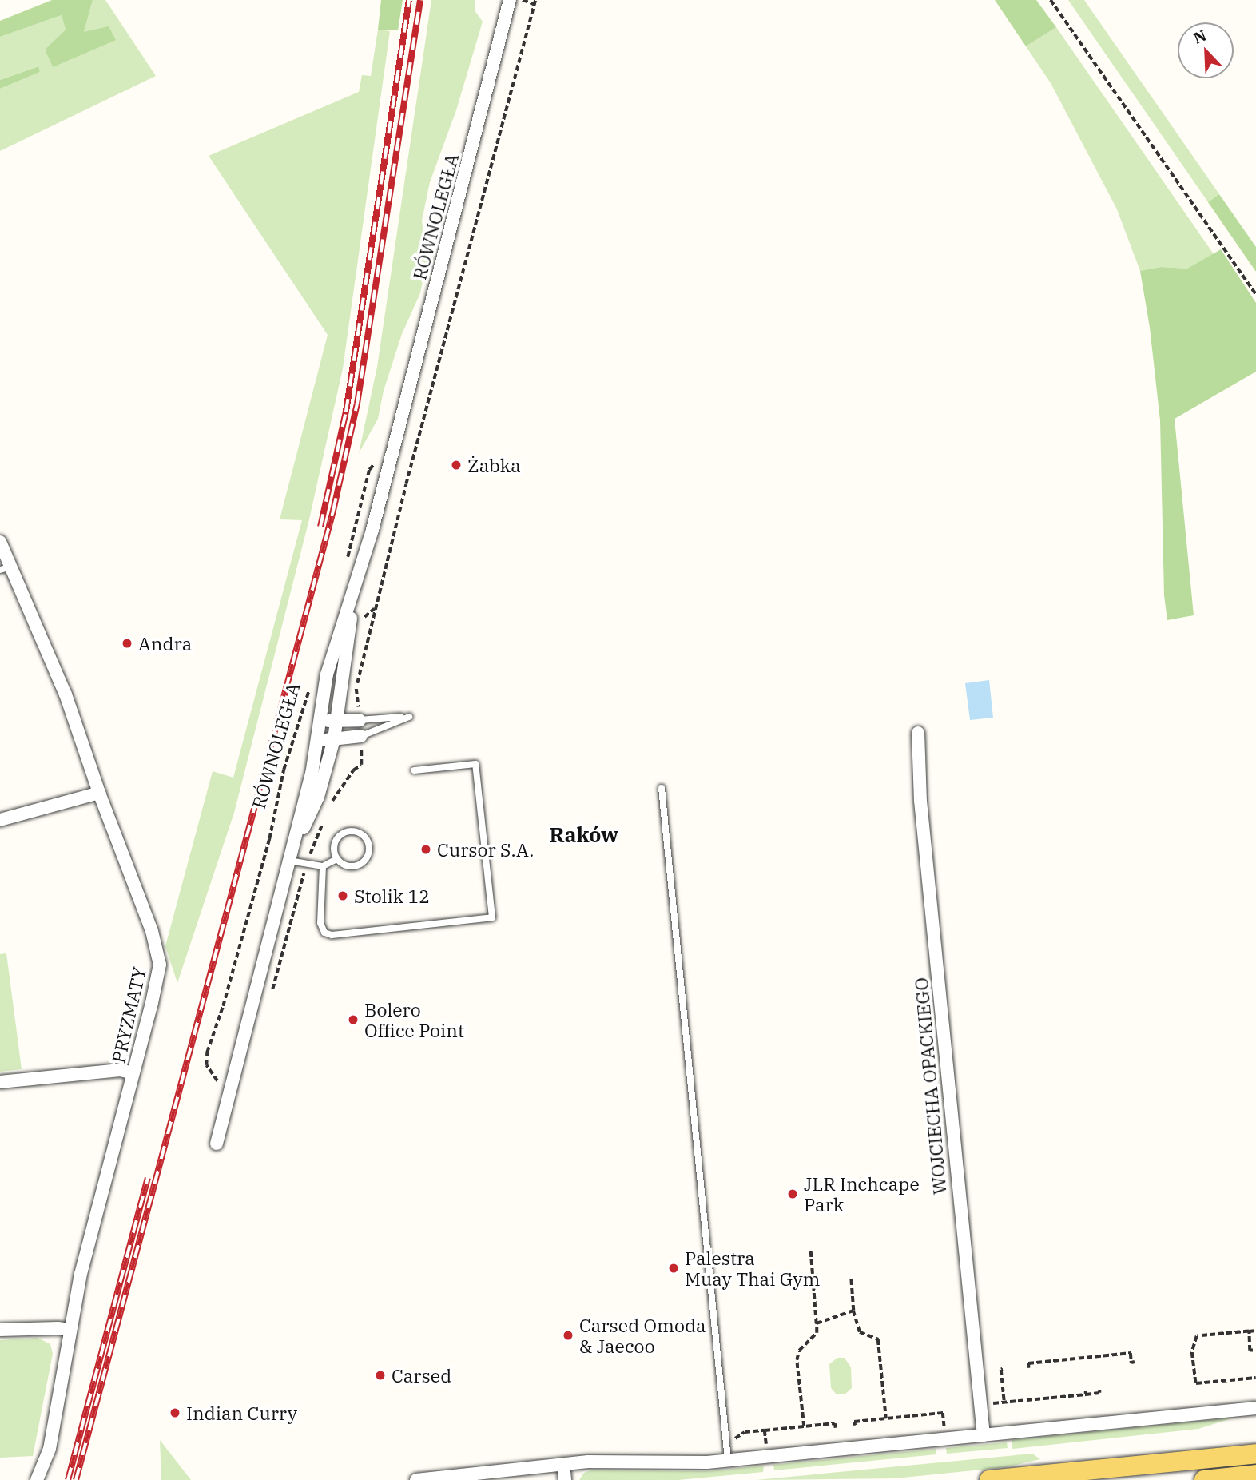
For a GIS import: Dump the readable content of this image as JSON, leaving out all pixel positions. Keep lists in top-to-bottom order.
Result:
{
  "streets": {
    "street": ["RÓWNOLEGŁA", "PRYZMATY", "WOJCIECHA OPACKIEGO"]
  },
  "districts": ["Raków"],
  "places": [
    "Żabka",
    "Andra",
    "Cursor S.A.",
    "Stolik 12",
    "Bolero Office Point",
    "JLR Inchcape Park",
    "Palestra Muay Thai Gym",
    "Carsed Omoda & Jaecoo",
    "Carsed",
    "Indian Curry"
  ],
  "north": "top left"
}
